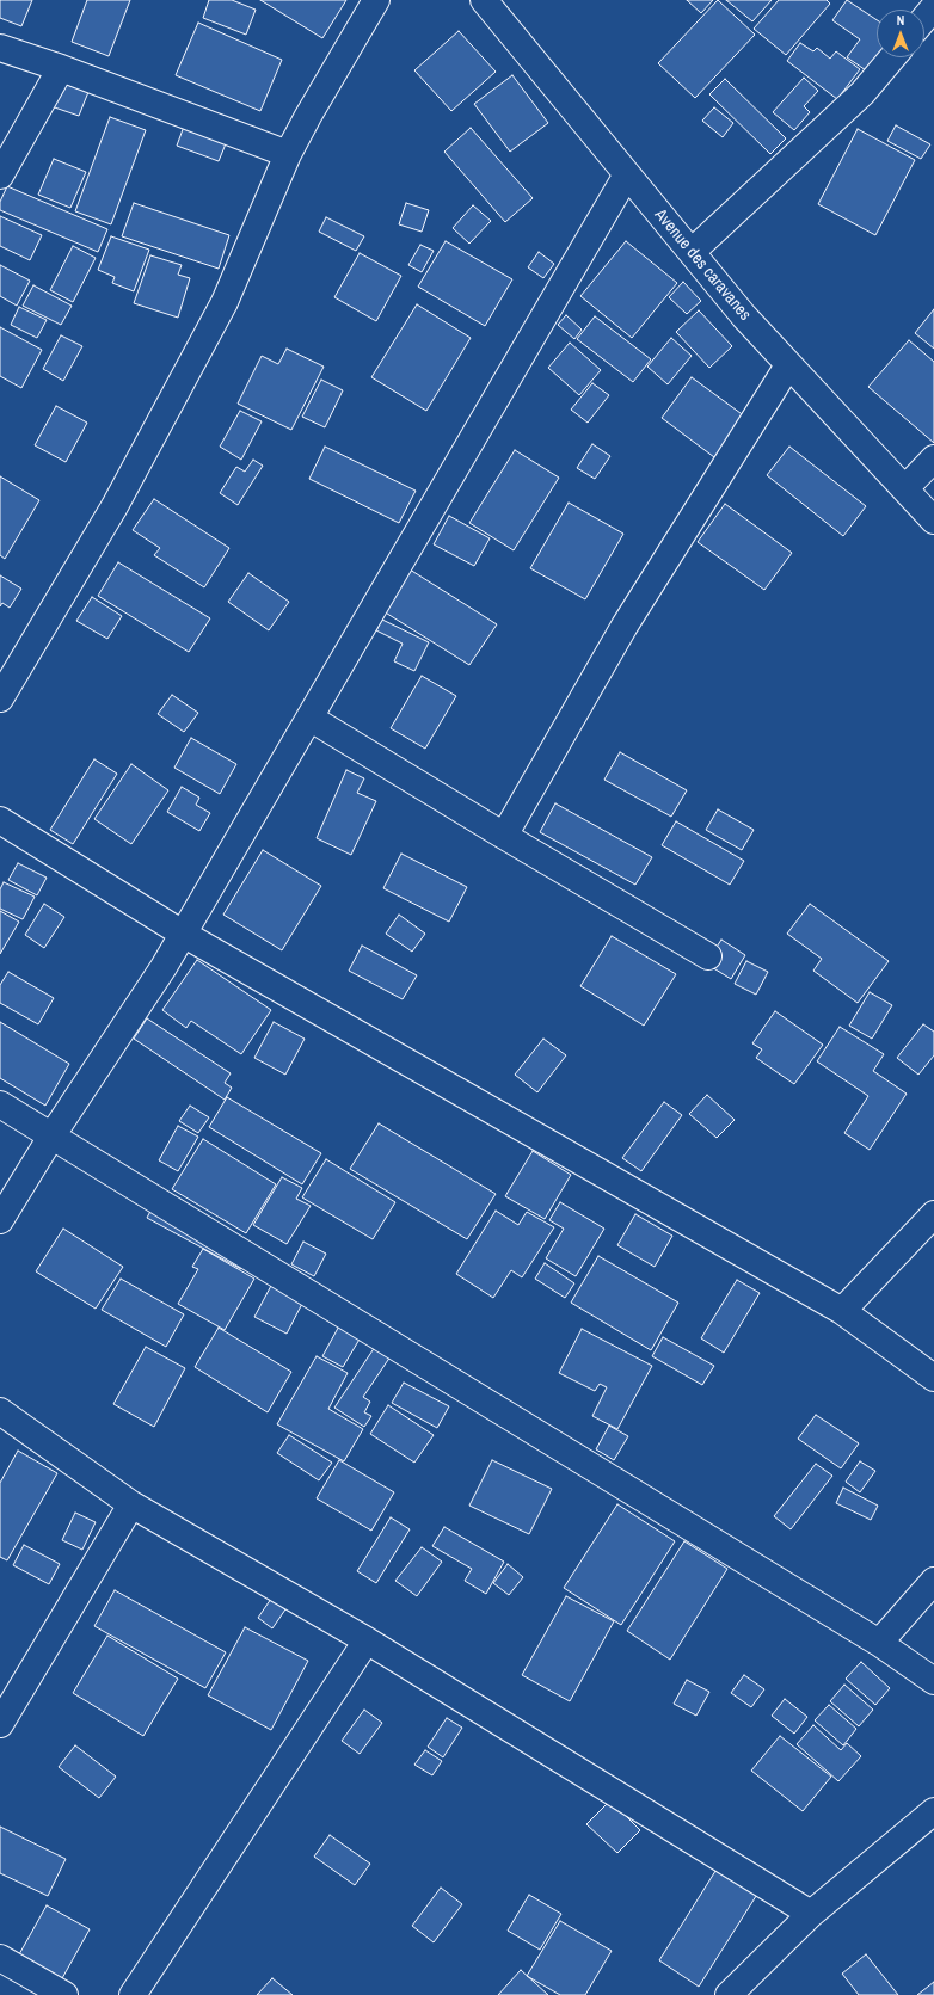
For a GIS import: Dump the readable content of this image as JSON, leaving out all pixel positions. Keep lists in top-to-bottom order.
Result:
{
  "streets": {
    "street": ["Avenue des caravanes"]
  },
  "north": "top"
}
